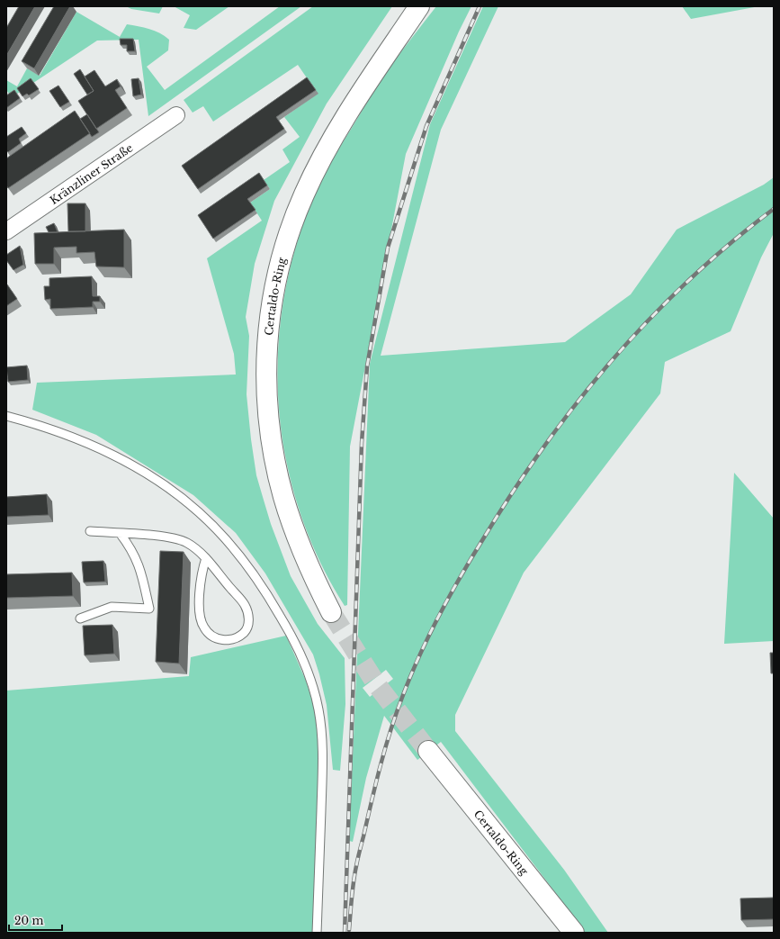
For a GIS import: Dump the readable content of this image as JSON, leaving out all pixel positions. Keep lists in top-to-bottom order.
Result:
{
  "streets": {
    "main road": ["Certaldo-Ring"],
    "street": ["Kränzliner Straße"]
  },
  "scale_bar": "20 m"
}
